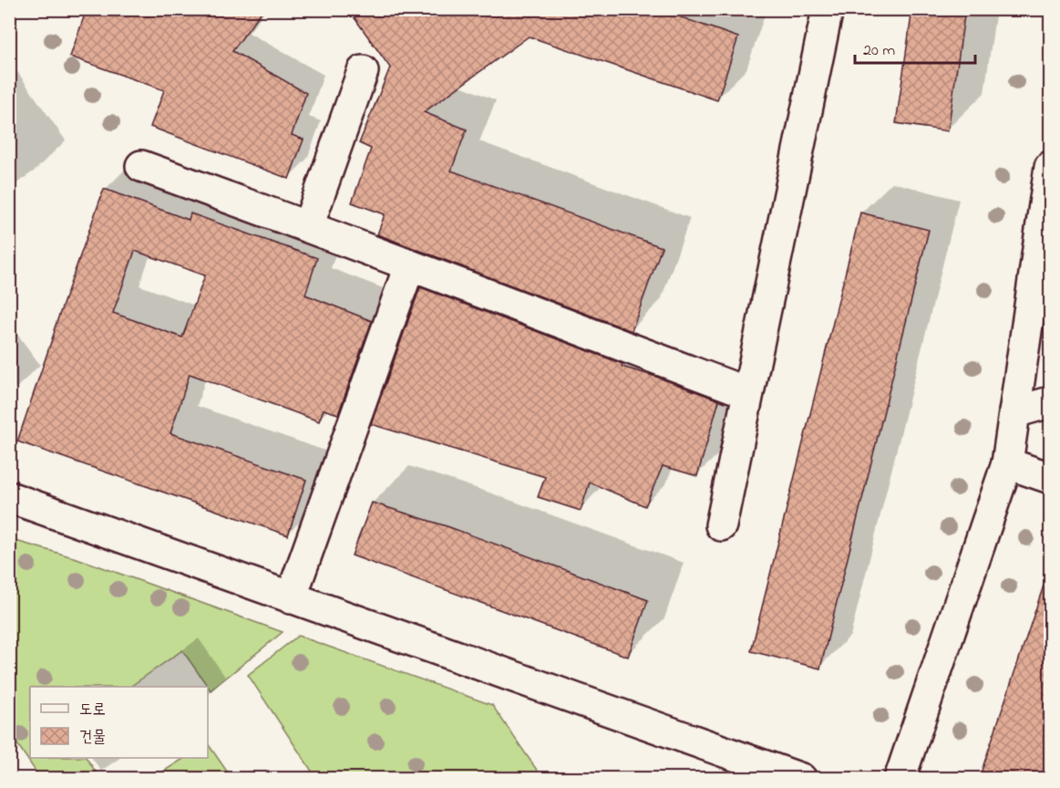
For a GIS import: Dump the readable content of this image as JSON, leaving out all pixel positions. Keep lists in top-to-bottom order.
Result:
{
  "legend": ["도로", "건물"],
  "scale_bar": "20 m"
}
